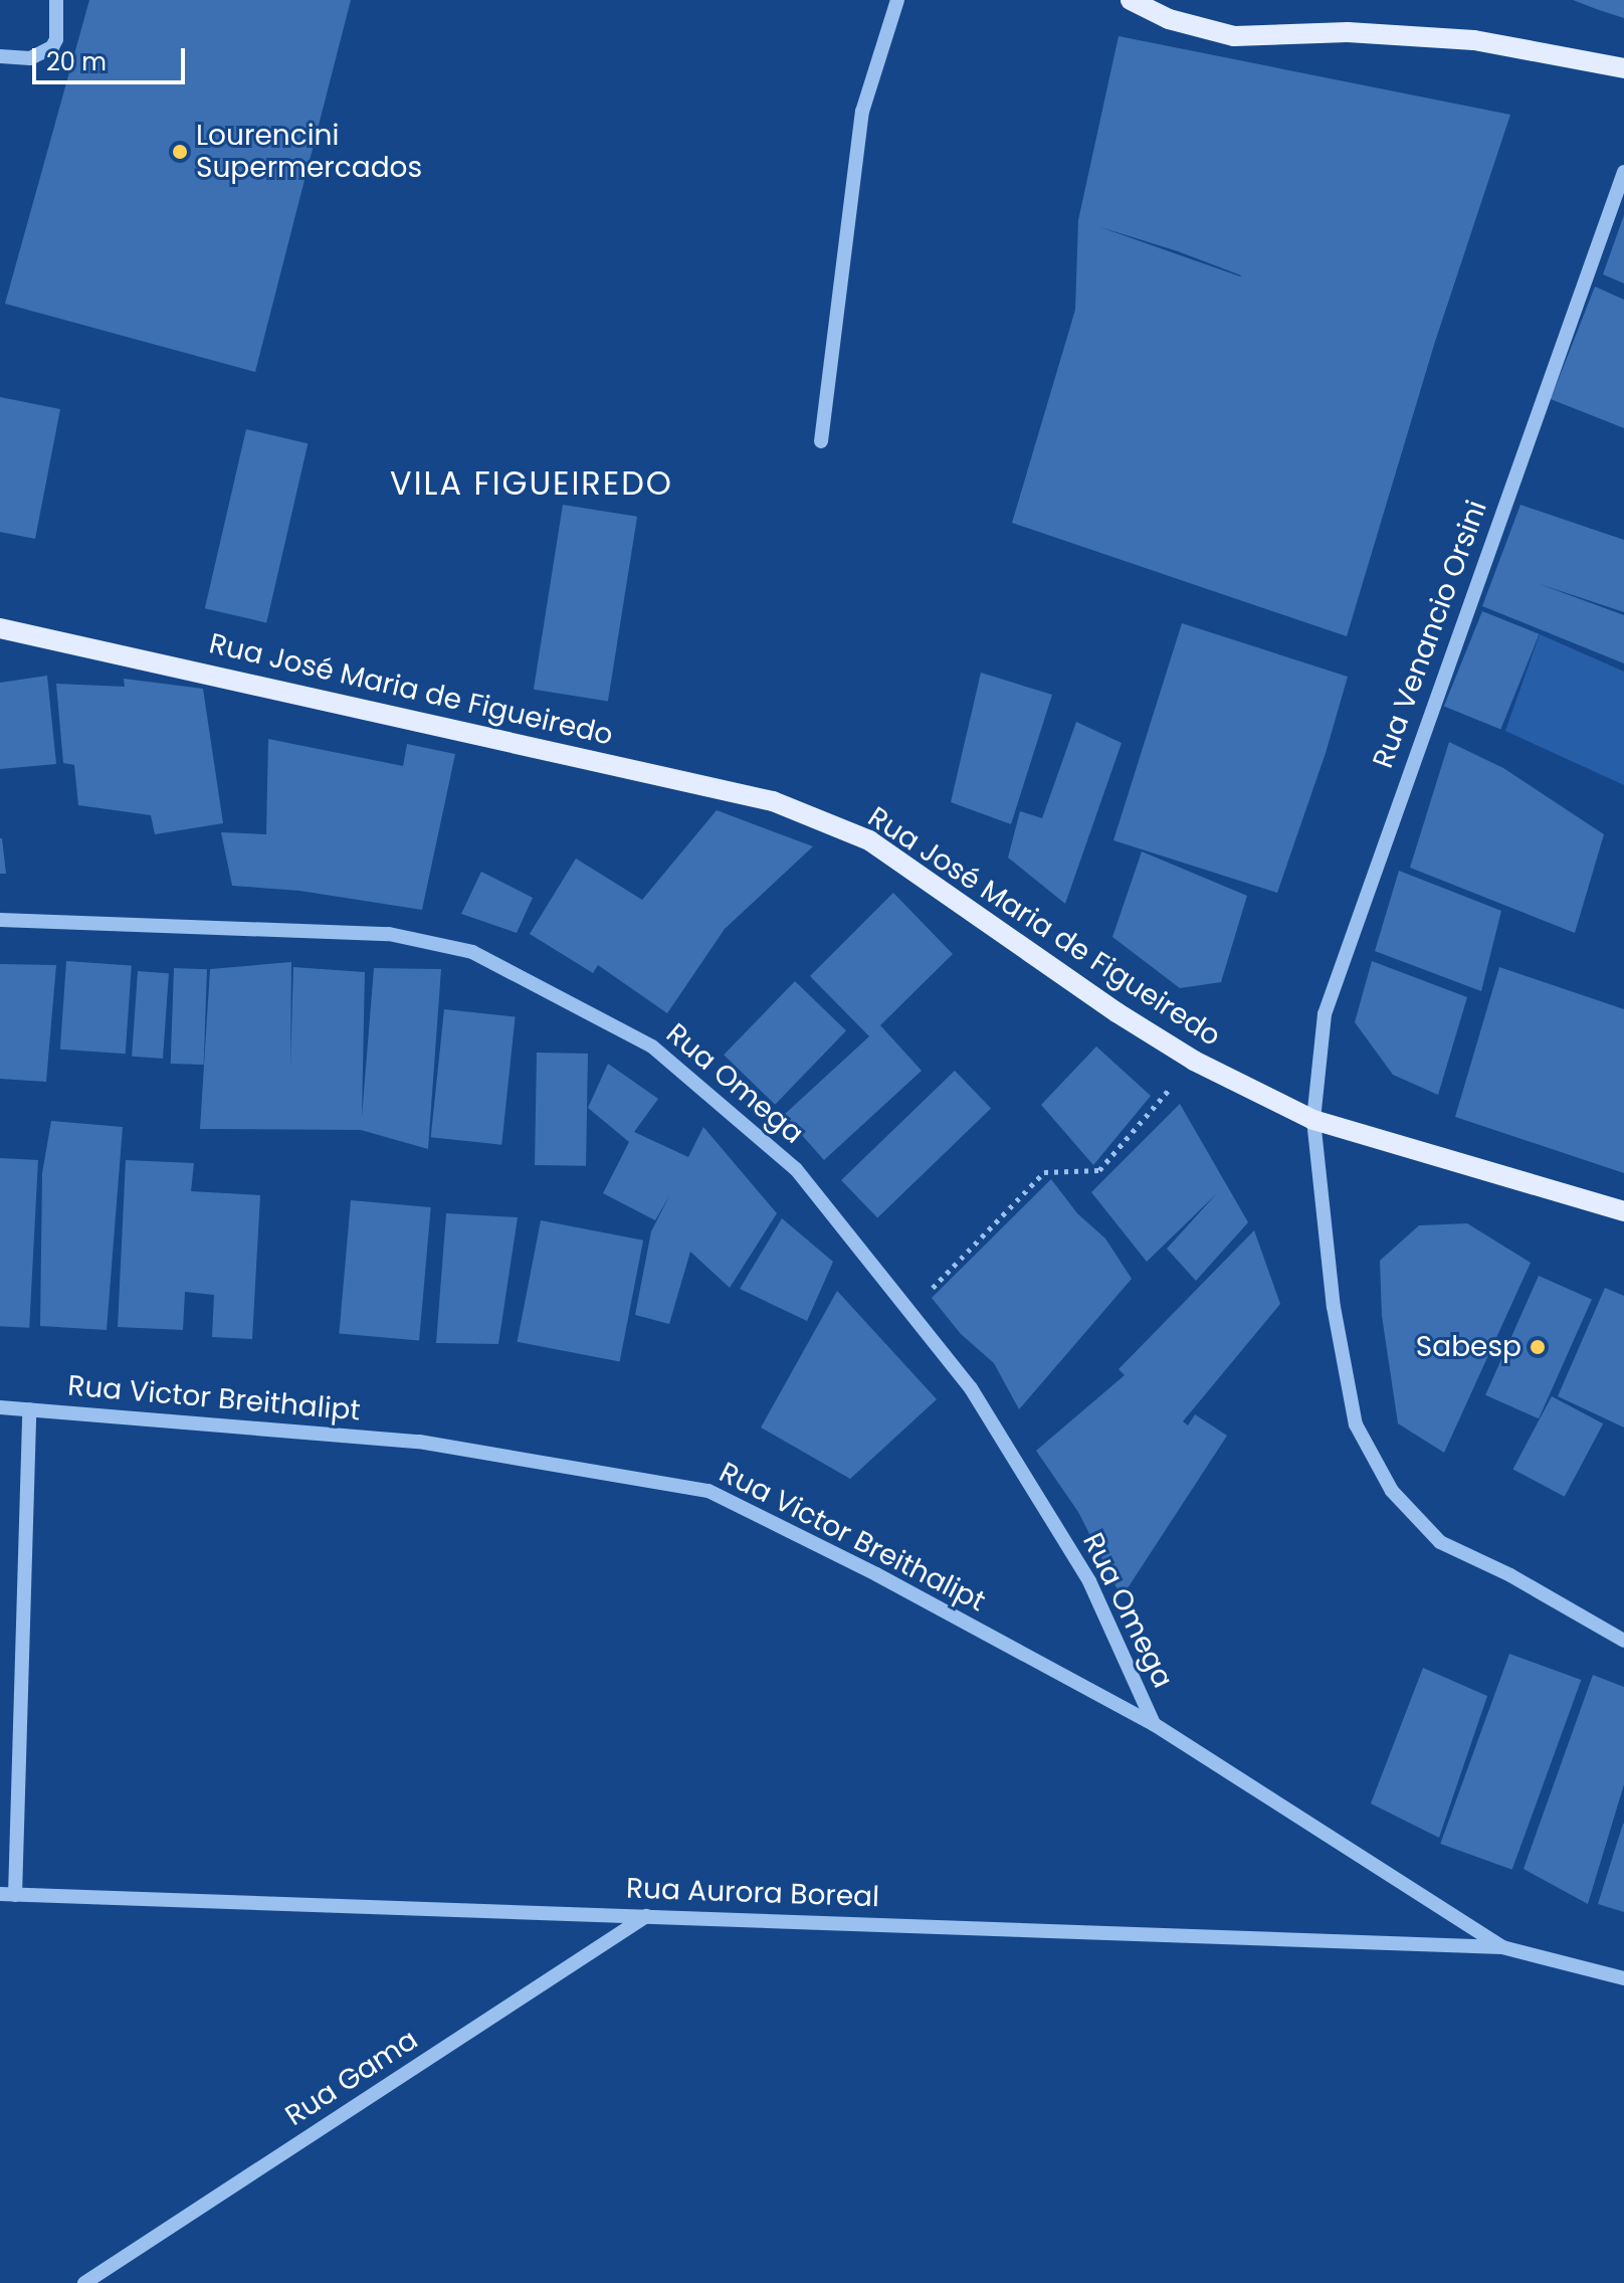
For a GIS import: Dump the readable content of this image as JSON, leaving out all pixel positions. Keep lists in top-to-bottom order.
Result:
{
  "streets": {
    "main road": ["Rua José Maria de Figueiredo"],
    "street": [
      "Rua Venancio Orsini",
      "Rua Omega",
      "Rua Victor Breithalipt",
      "Rua Aurora Boreal",
      "Rua Gama"
    ]
  },
  "crossings": [
    ["Rua Venancio Orsini", "Rua José Maria de Figueiredo"],
    ["Rua Omega", "Rua Victor Breithalipt"],
    ["Rua Victor Breithalipt", "Rua Aurora Boreal"],
    ["Rua Aurora Boreal", "Rua Gama"]
  ],
  "districts": ["VILA FIGUEIREDO"],
  "places": ["Lourencini Supermercados", "Sabesp"],
  "scale_bar": "20 m"
}
